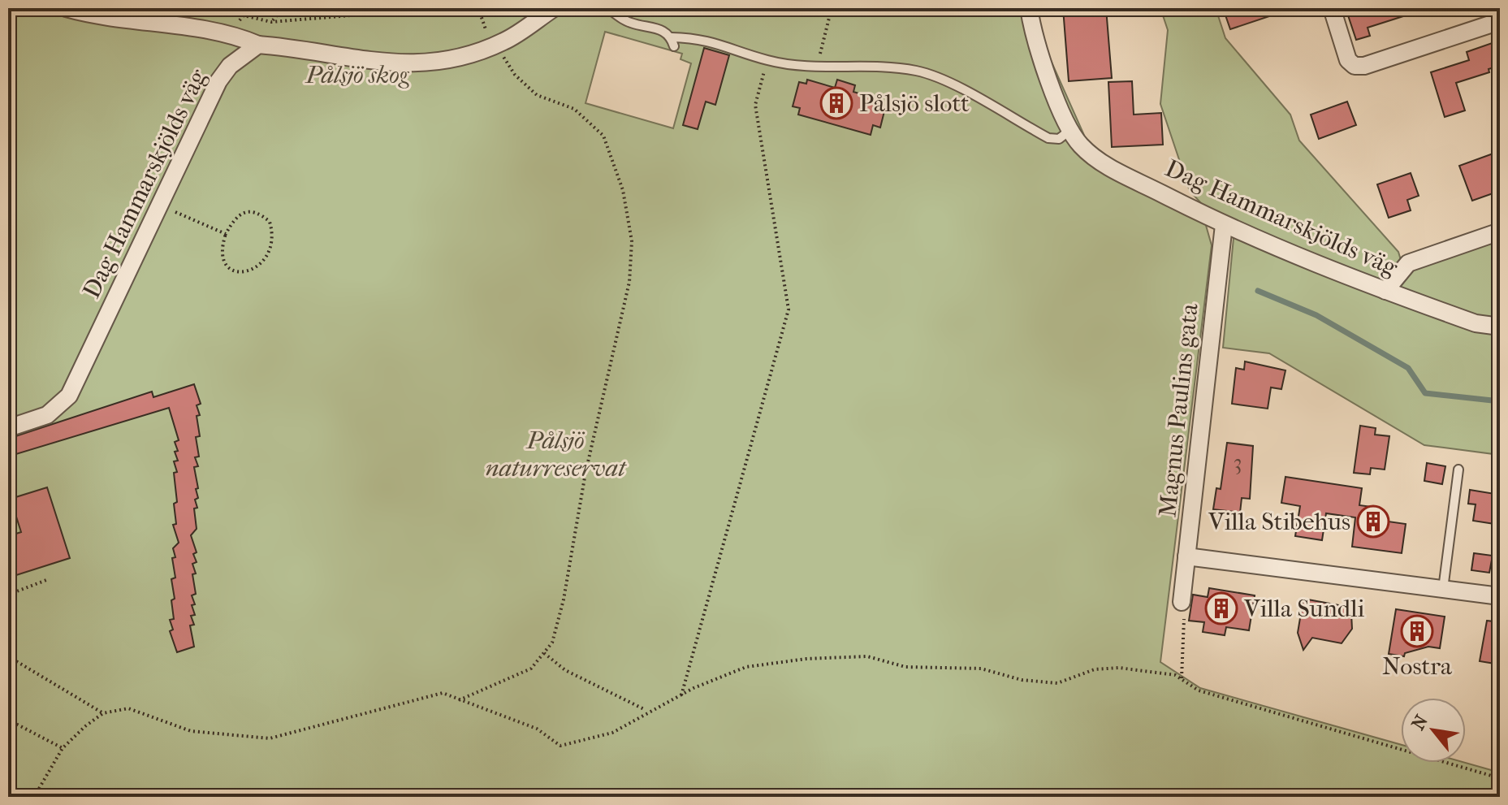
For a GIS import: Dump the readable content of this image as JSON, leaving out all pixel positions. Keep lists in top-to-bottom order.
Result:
{
  "streets": {
    "street": ["Dag Hammarskjölds väg", "Magnus Paulins gata"]
  },
  "crossings": [
    ["Dag Hammarskjölds väg", "Magnus Paulins gata"]
  ],
  "parks": ["Pålsjö skog", "Pålsjö naturreservat"],
  "places": {
    "building": [
      "Pålsjö slott",
      "Villa Stibehus",
      "Villa Sundli",
      "Nostra"
    ]
  },
  "house_numbers": ["3"],
  "north": "top left"
}
